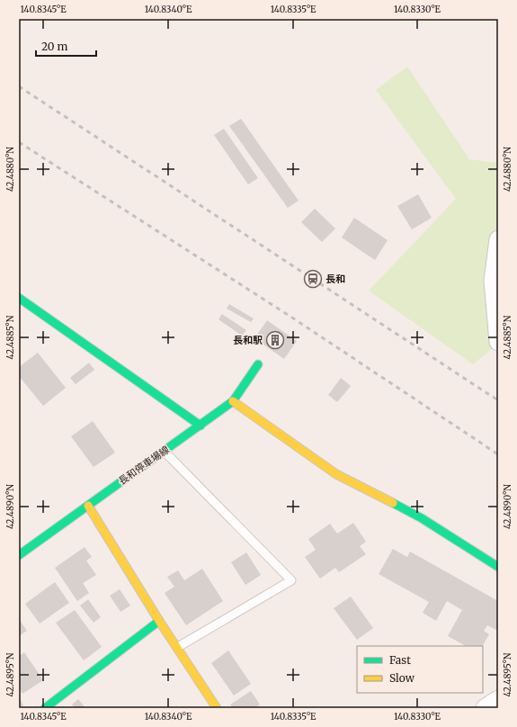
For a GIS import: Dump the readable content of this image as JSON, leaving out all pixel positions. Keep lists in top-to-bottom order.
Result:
{
  "streets": {
    "street": ["長和停車場線"]
  },
  "places": {
    "station": ["長和"],
    "building": ["長和駅"]
  },
  "legend": ["Fast", "Slow"],
  "scale_bar": "20 m",
  "coordinates": [
    "140.8345°E",
    "140.8340°E",
    "140.8335°E",
    "140.8330°E",
    "42.4880°N",
    "42.4885°N",
    "42.4890°N",
    "42.4895°N"
  ]
}
